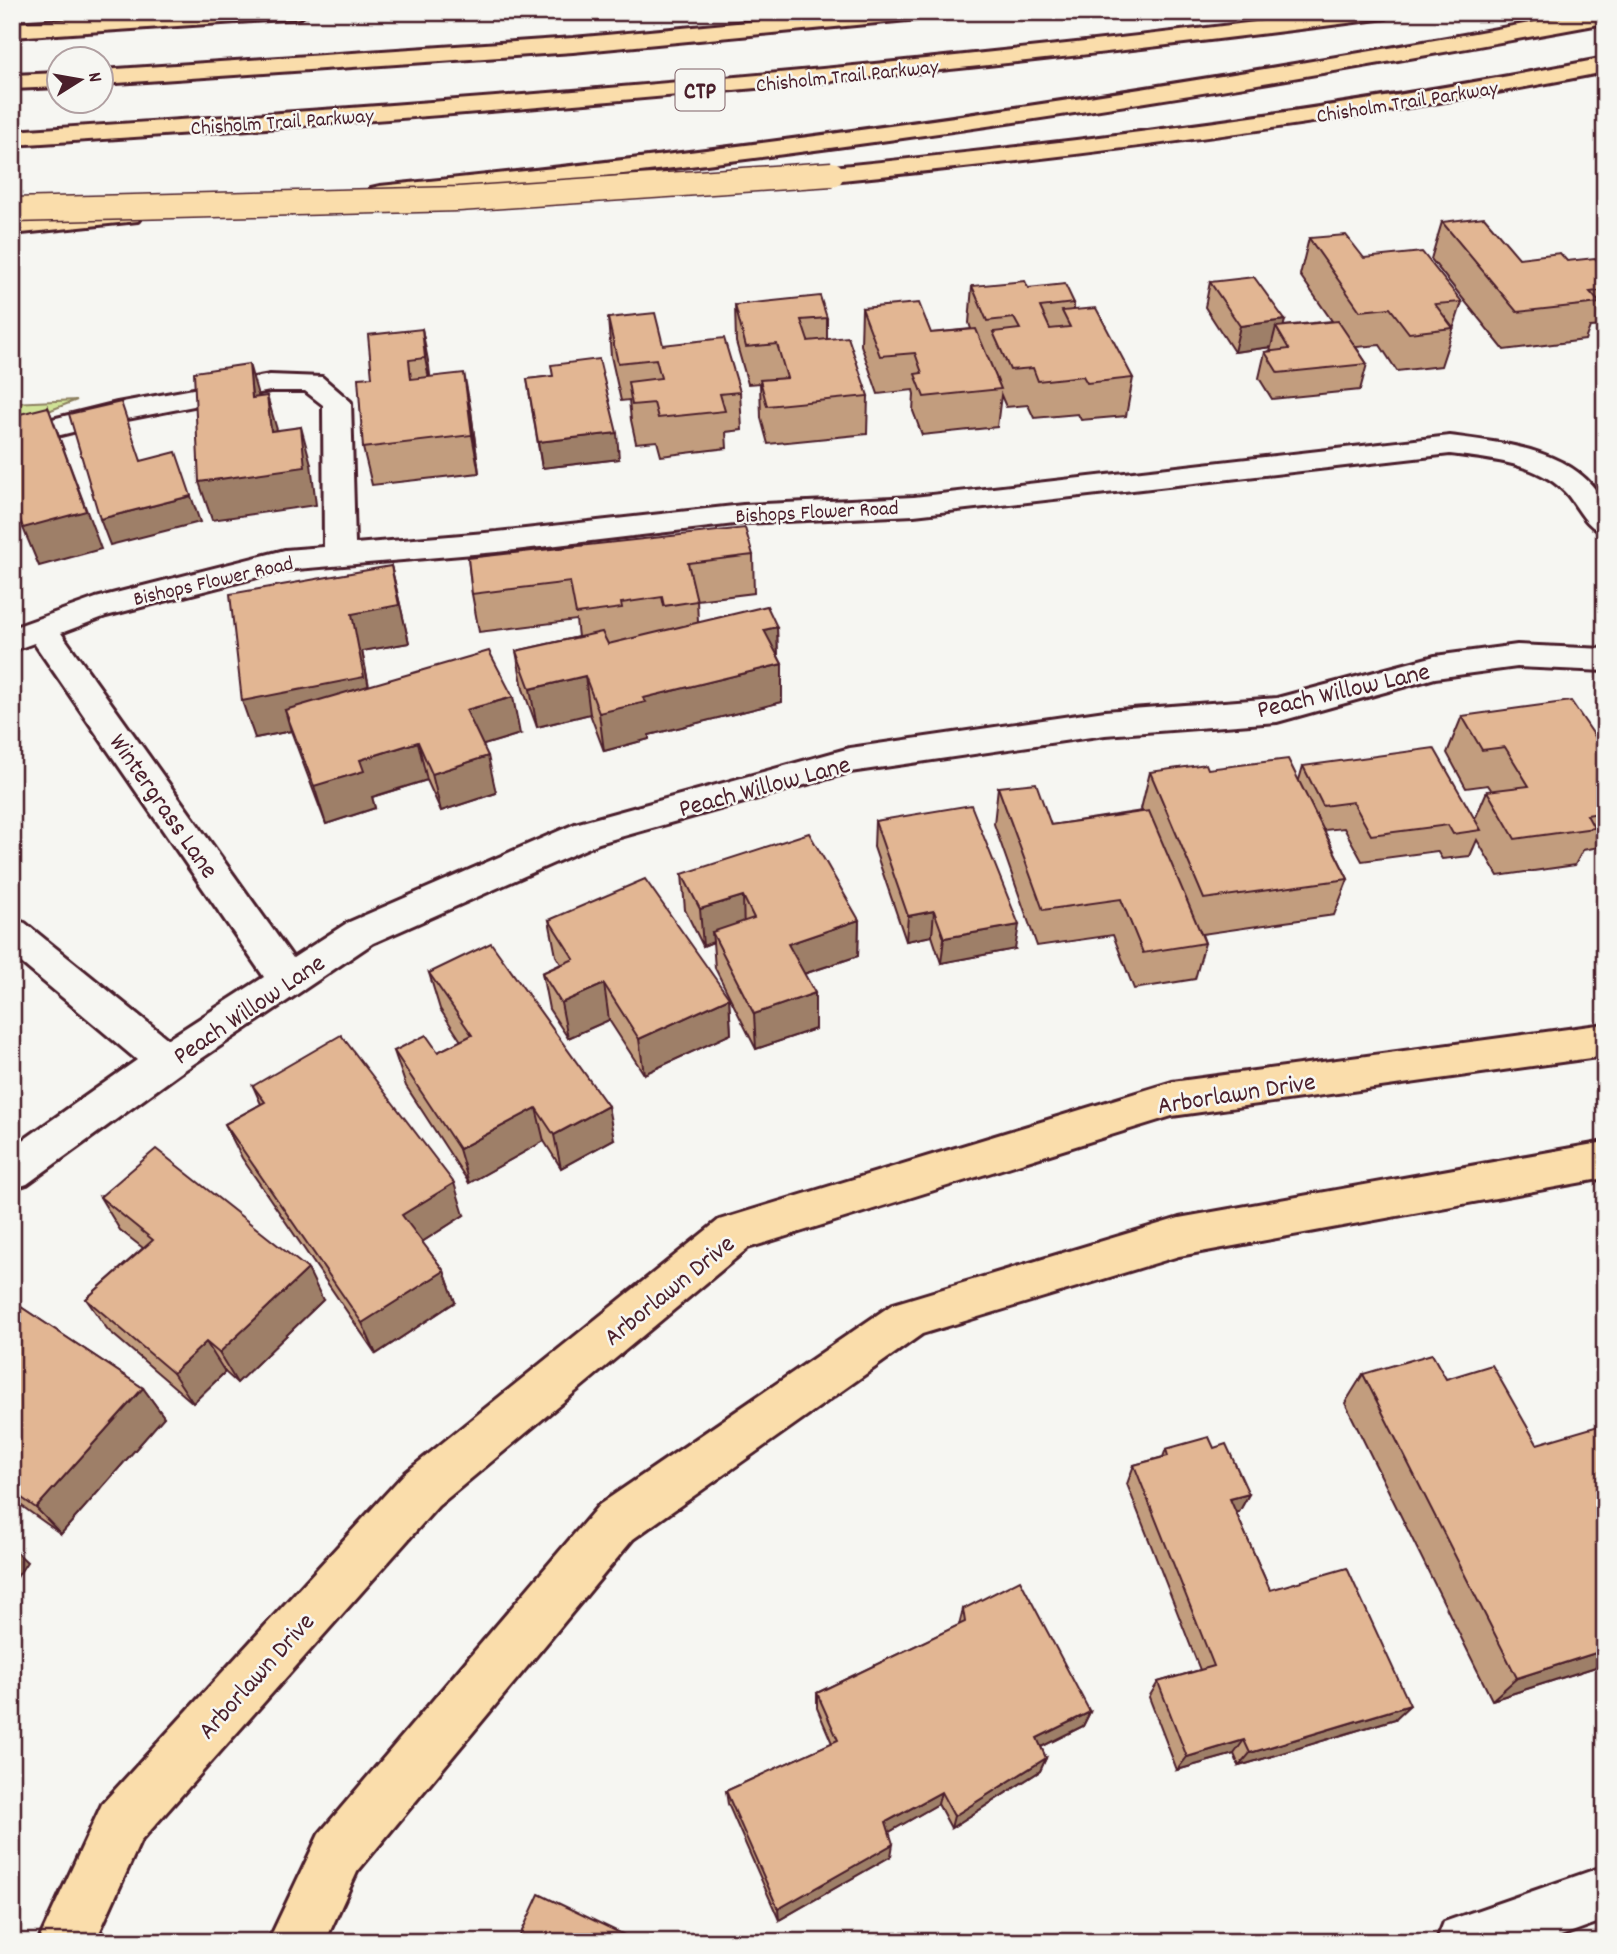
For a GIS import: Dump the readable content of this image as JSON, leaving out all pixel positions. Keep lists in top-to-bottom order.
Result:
{
  "streets": {
    "main road": ["Chisholm Trail Parkway", "CTP", "Arborlawn Drive"],
    "street": ["Bishops Flower Road", "Peach Willow Lane", "Wintergrass Lane"]
  },
  "crossings": [
    ["Bishops Flower Road", "Wintergrass Lane"],
    ["Peach Willow Lane", "Wintergrass Lane"]
  ],
  "north": "right"
}
